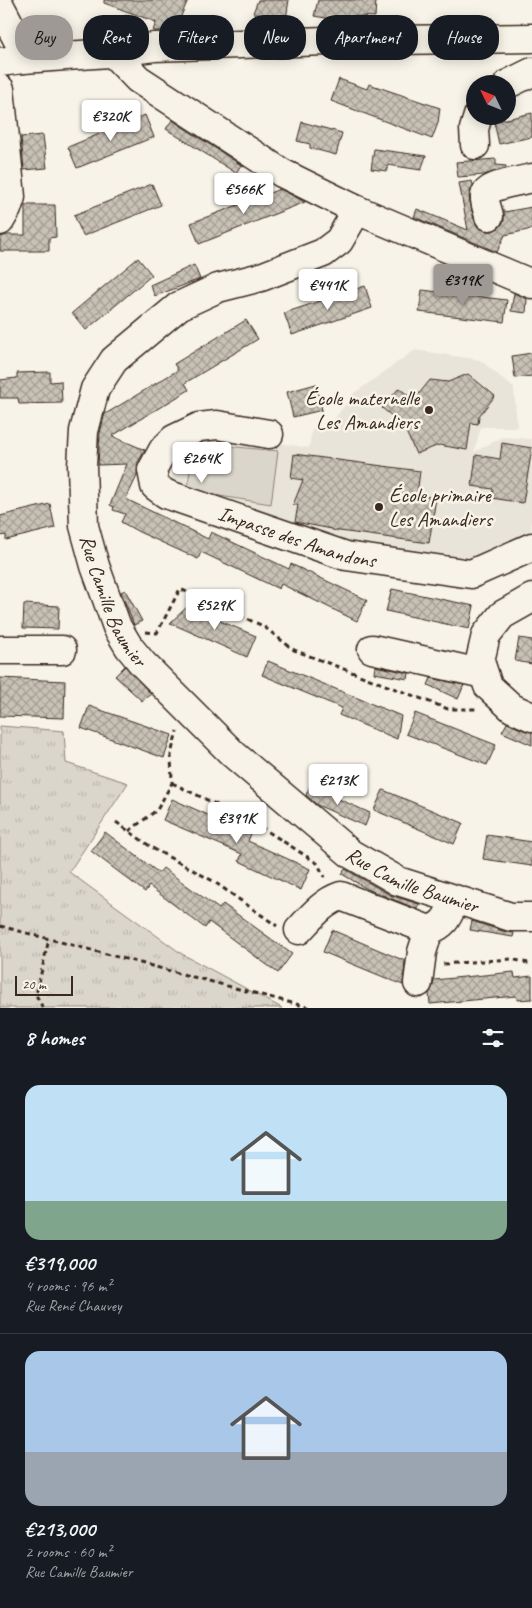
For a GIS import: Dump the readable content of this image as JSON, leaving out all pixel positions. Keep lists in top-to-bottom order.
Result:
{
  "streets": {
    "street": ["Impasse des Amandons", "Rue Camille Baumier"]
  },
  "places": ["École maternelle Les Amandiers", "École primaire Les Amandiers"],
  "scale_bar": "20 m",
  "north": "top left",
  "page": {
    "chip": [
      "Buy",
      "Rent",
      "Filters",
      "New",
      "Apartment",
      "House"
    ],
    "price": [
      "€320K",
      "€566K",
      "€319K",
      "€441K",
      "€264K",
      "€529K",
      "€213K",
      "€391K"
    ],
    "scale": "20 m",
    "heading": "8 homes",
    "list": [
      {
        "name": "€319,000",
        "note": "4 rooms · 96 m² · Rue René Chauvey"
      },
      {
        "name": "€213,000",
        "note": "2 rooms · 60 m² · Rue Camille Baumier"
      }
    ]
  }
}
